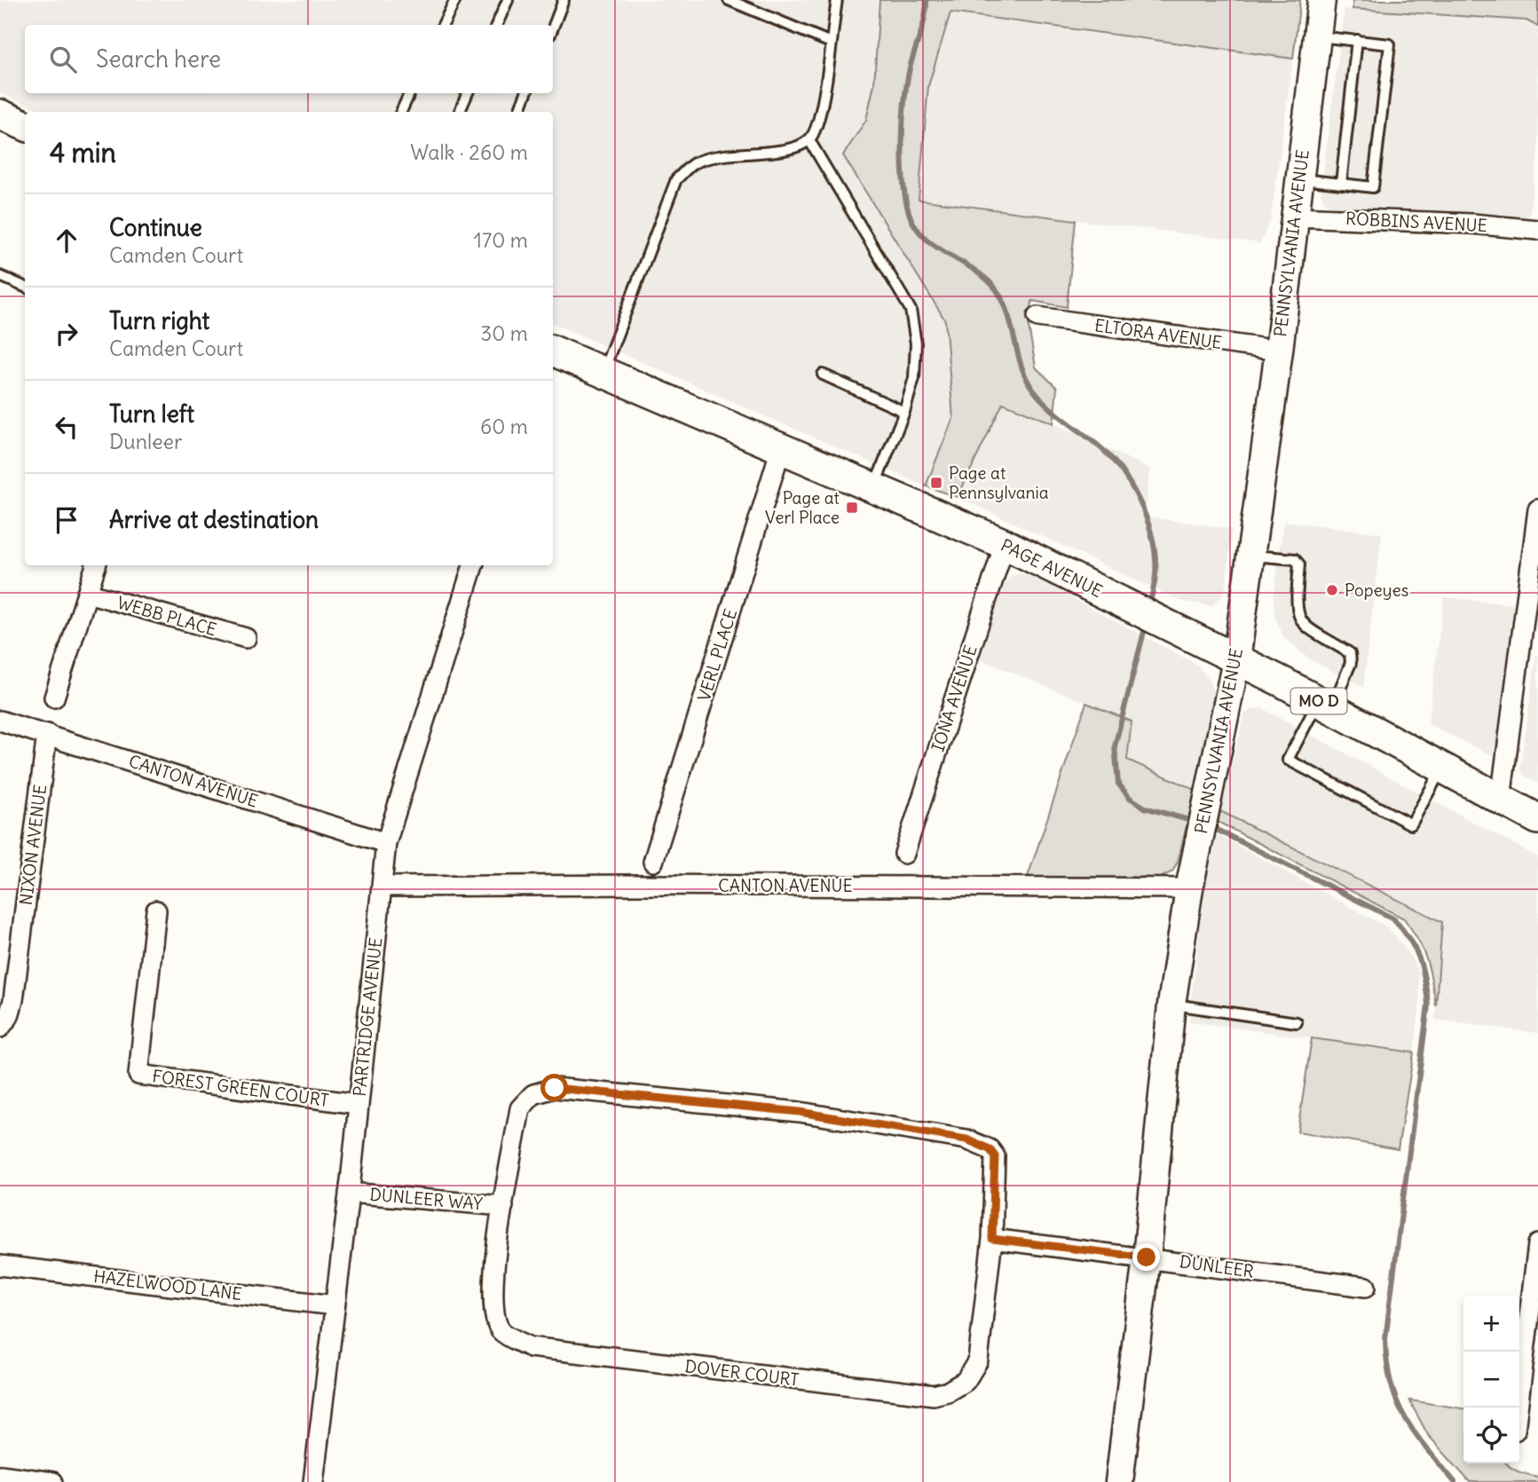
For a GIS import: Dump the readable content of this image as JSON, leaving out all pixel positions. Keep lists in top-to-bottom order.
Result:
{
  "streets": {
    "main road": ["PAGE AVENUE", "MO D"],
    "street": [
      "ROBBINS AVENUE",
      "PENNSYLVANIA AVENUE",
      "ELTORA AVENUE",
      "WEBB PLACE",
      "VERL PLACE",
      "IONA AVENUE",
      "CANTON AVENUE",
      "NIXON AVENUE",
      "PARTRIDGE AVENUE",
      "FOREST GREEN COURT",
      "DUNLEER WAY",
      "DUNLEER",
      "HAZELWOOD LANE",
      "DOVER COURT"
    ]
  },
  "crossings": [
    ["ROBBINS AVENUE", "PENNSYLVANIA AVENUE"],
    ["PENNSYLVANIA AVENUE", "ELTORA AVENUE"],
    ["PENNSYLVANIA AVENUE", "PAGE AVENUE"],
    ["PENNSYLVANIA AVENUE", "CANTON AVENUE"],
    ["PENNSYLVANIA AVENUE", "DUNLEER"],
    ["PAGE AVENUE", "VERL PLACE"],
    ["PAGE AVENUE", "IONA AVENUE"],
    ["CANTON AVENUE", "NIXON AVENUE"],
    ["CANTON AVENUE", "PARTRIDGE AVENUE"],
    ["PARTRIDGE AVENUE", "FOREST GREEN COURT"],
    ["PARTRIDGE AVENUE", "DUNLEER WAY"],
    ["PARTRIDGE AVENUE", "HAZELWOOD LANE"],
    ["DUNLEER WAY", "DOVER COURT"],
    ["DUNLEER", "DOVER COURT"]
  ],
  "places": {
    "transit": ["Page at Pennsylvania", "Page at Verl Place"],
    "other": ["Popeyes"]
  },
  "page": {
    "search": "Search here",
    "heading": ["4 min", "Walk · 260 m"],
    "list": [
      ["Continue", "Camden Court", "170 m"],
      ["Turn right", "Camden Court", "30 m"],
      ["Turn left", "Dunleer", "60 m"],
      "Arrive at destination"
    ],
    "map_buttons": ["+", "−"]
  }
}
